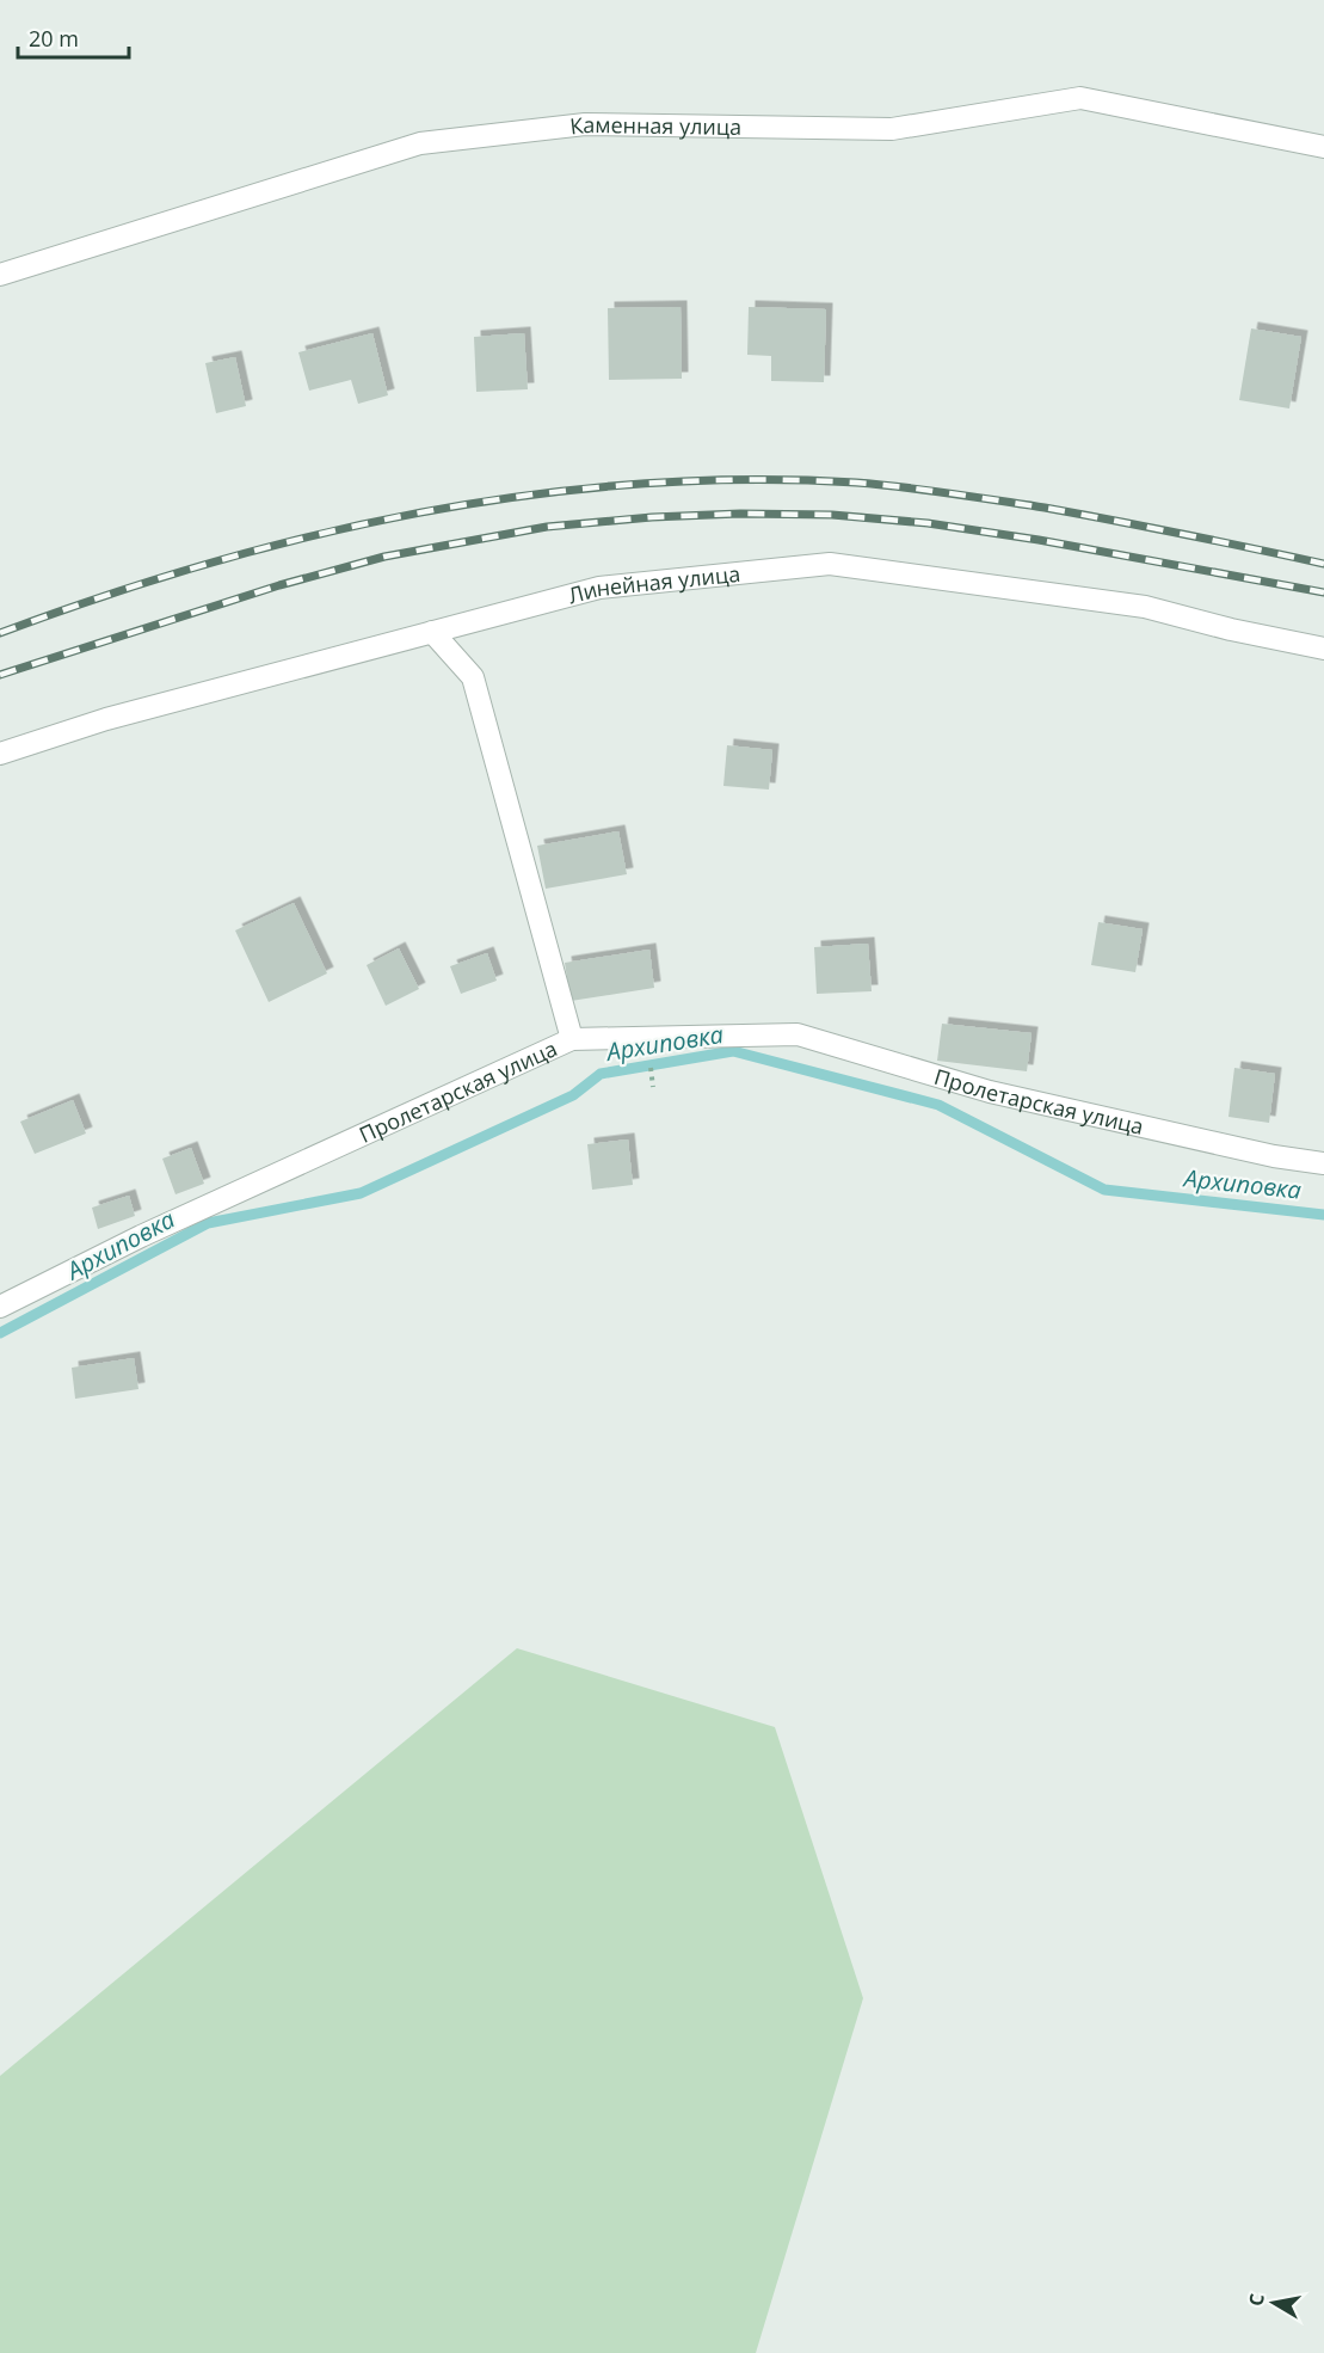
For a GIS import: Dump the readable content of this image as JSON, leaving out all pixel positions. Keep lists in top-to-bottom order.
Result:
{
  "streets": {
    "street": ["Каменная улица", "Линейная улица", "Пролетарская улица"]
  },
  "water": ["Архиповка"],
  "scale_bar": "20 m",
  "north": "left"
}
